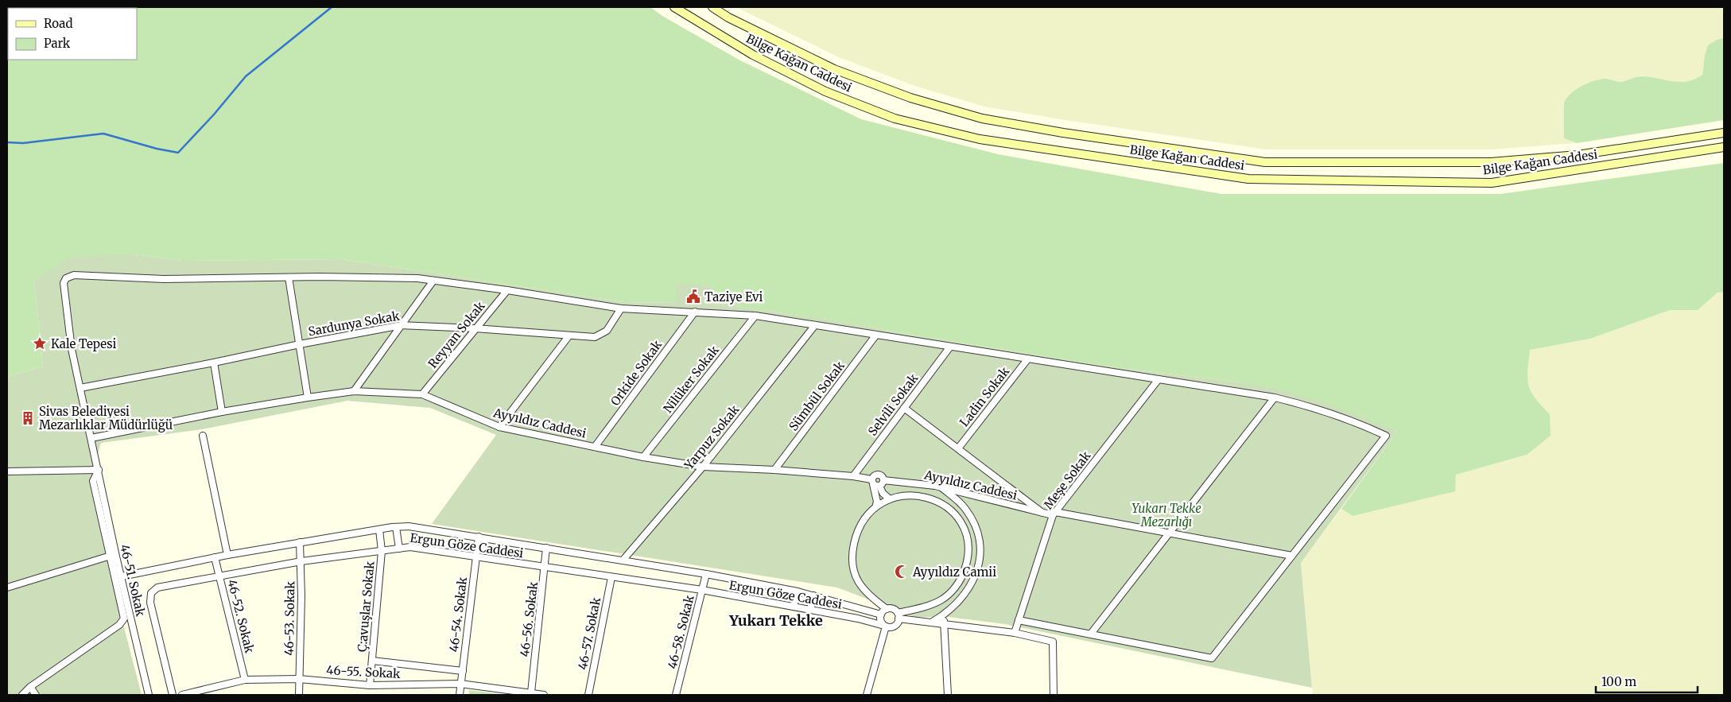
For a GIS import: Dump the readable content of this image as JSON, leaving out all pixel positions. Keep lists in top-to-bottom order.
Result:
{
  "streets": {
    "main road": ["Bilge Kağan Caddesi"],
    "street": [
      "Sardunya Sokak",
      "Reyyan Sokak",
      "Orkide Sokak",
      "Nilüker Sokak",
      "Sümbül Sokak",
      "Ladin Sokak",
      "Selvili Sokak",
      "Ayyıldız Caddesi",
      "Yarpuz Sokak",
      "Meşe Sokak",
      "Ergun Göze Caddesi",
      "46-51. Sokak",
      "Ç:avuşlar Sokak",
      "46-54. Sokak",
      "46-52. Sokak",
      "46-53. Sokak",
      "46-56. Sokak",
      "46-58. Sokak",
      "46-57. Sokak",
      "46-55. Sokak"
    ]
  },
  "crossings": [
    ["Sardunya Sokak", "Reyyan Sokak"],
    ["Sardunya Sokak", "46-51. Sokak"],
    ["Reyyan Sokak", "Ayyıldız Caddesi"],
    ["Orkide Sokak", "Ayyıldız Caddesi"],
    ["Nilüker Sokak", "Ayyıldız Caddesi"],
    ["Sümbül Sokak", "Ayyıldız Caddesi"],
    ["Selvili Sokak", "Ayyıldız Caddesi"],
    ["Ayyıldız Caddesi", "Yarpuz Sokak"],
    ["Ayyıldız Caddesi", "Meşe Sokak"],
    ["Ayyıldız Caddesi", "46-51. Sokak"],
    ["Yarpuz Sokak", "Ergun Göze Caddesi"],
    ["Ergun Göze Caddesi", "46-51. Sokak"],
    ["Ergun Göze Caddesi", "Ç:avuşlar Sokak"],
    ["Ergun Göze Caddesi", "46-54. Sokak"],
    ["Ergun Göze Caddesi", "46-52. Sokak"],
    ["Ergun Göze Caddesi", "46-53. Sokak"],
    ["Ergun Göze Caddesi", "46-56. Sokak"],
    ["Ergun Göze Caddesi", "46-58. Sokak"],
    ["Ergun Göze Caddesi", "46-57. Sokak"],
    ["Ç:avuşlar Sokak", "46-55. Sokak"],
    ["46-54. Sokak", "46-55. Sokak"],
    ["46-52. Sokak", "46-55. Sokak"],
    ["46-53. Sokak", "46-55. Sokak"],
    ["46-56. Sokak", "46-55. Sokak"]
  ],
  "districts": ["Yukarı Tekke"],
  "parks": ["Yukarı Tekke Mezarlığı"],
  "places": {
    "public building": ["Taziye Evi"],
    "place": ["Kale Tepesi"],
    "building": ["Sivas Belediyesi Mezarlıklar Müdürlüğü"],
    "mosque": ["Ayyıldız Camii"]
  },
  "legend": ["Road", "Park"],
  "scale_bar": "100 m"
}
